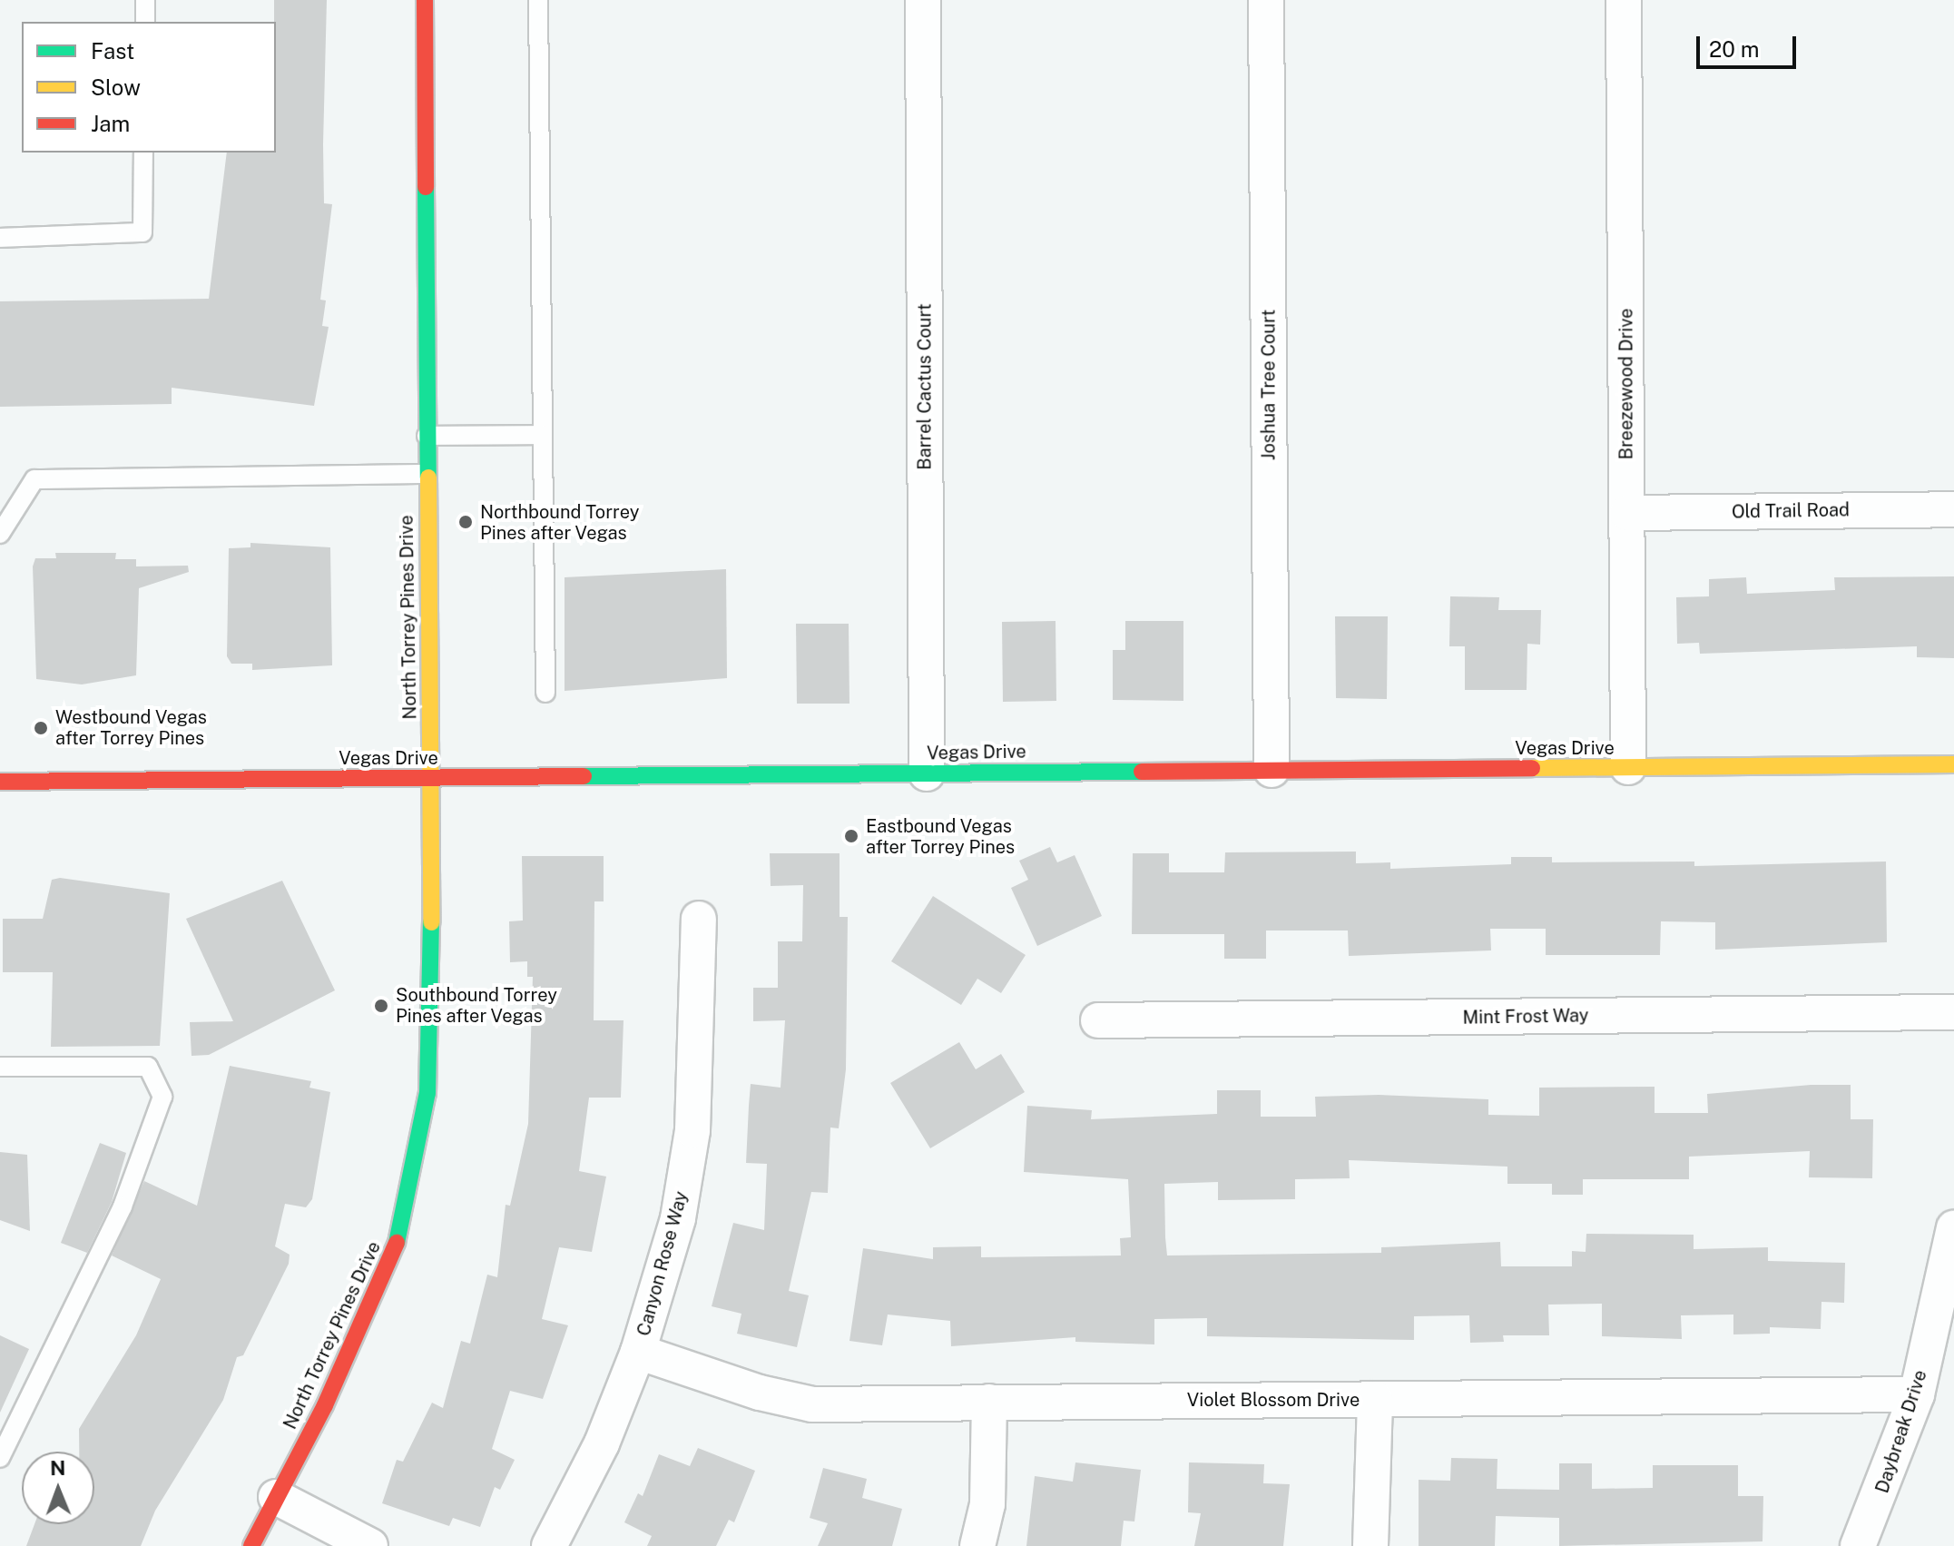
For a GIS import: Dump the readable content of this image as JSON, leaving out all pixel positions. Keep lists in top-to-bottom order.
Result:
{
  "streets": {
    "main road": ["North Torrey Pines Drive", "Vegas Drive"],
    "street": [
      "Breezewood Drive",
      "Joshua Tree Court",
      "Barrel Cactus Court",
      "Old Trail Road",
      "Mint Frost Way",
      "Canyon Rose Way",
      "Violet Blossom Drive",
      "Daybreak Drive"
    ]
  },
  "crossings": [
    ["Breezewood Drive", "Old Trail Road"],
    ["Breezewood Drive", "Vegas Drive"],
    ["Joshua Tree Court", "Vegas Drive"],
    ["Barrel Cactus Court", "Vegas Drive"],
    ["North Torrey Pines Drive", "Vegas Drive"],
    ["Canyon Rose Way", "Violet Blossom Drive"],
    ["Violet Blossom Drive", "Daybreak Drive"]
  ],
  "places": [
    "Northbound Torrey Pines after Vegas",
    "Westbound Vegas after Torrey Pines",
    "Eastbound Vegas after Torrey Pines",
    "Southbound Torrey Pines after Vegas"
  ],
  "legend": ["Fast", "Slow", "Jam"],
  "scale_bar": "20 m",
  "north": "top"
}
